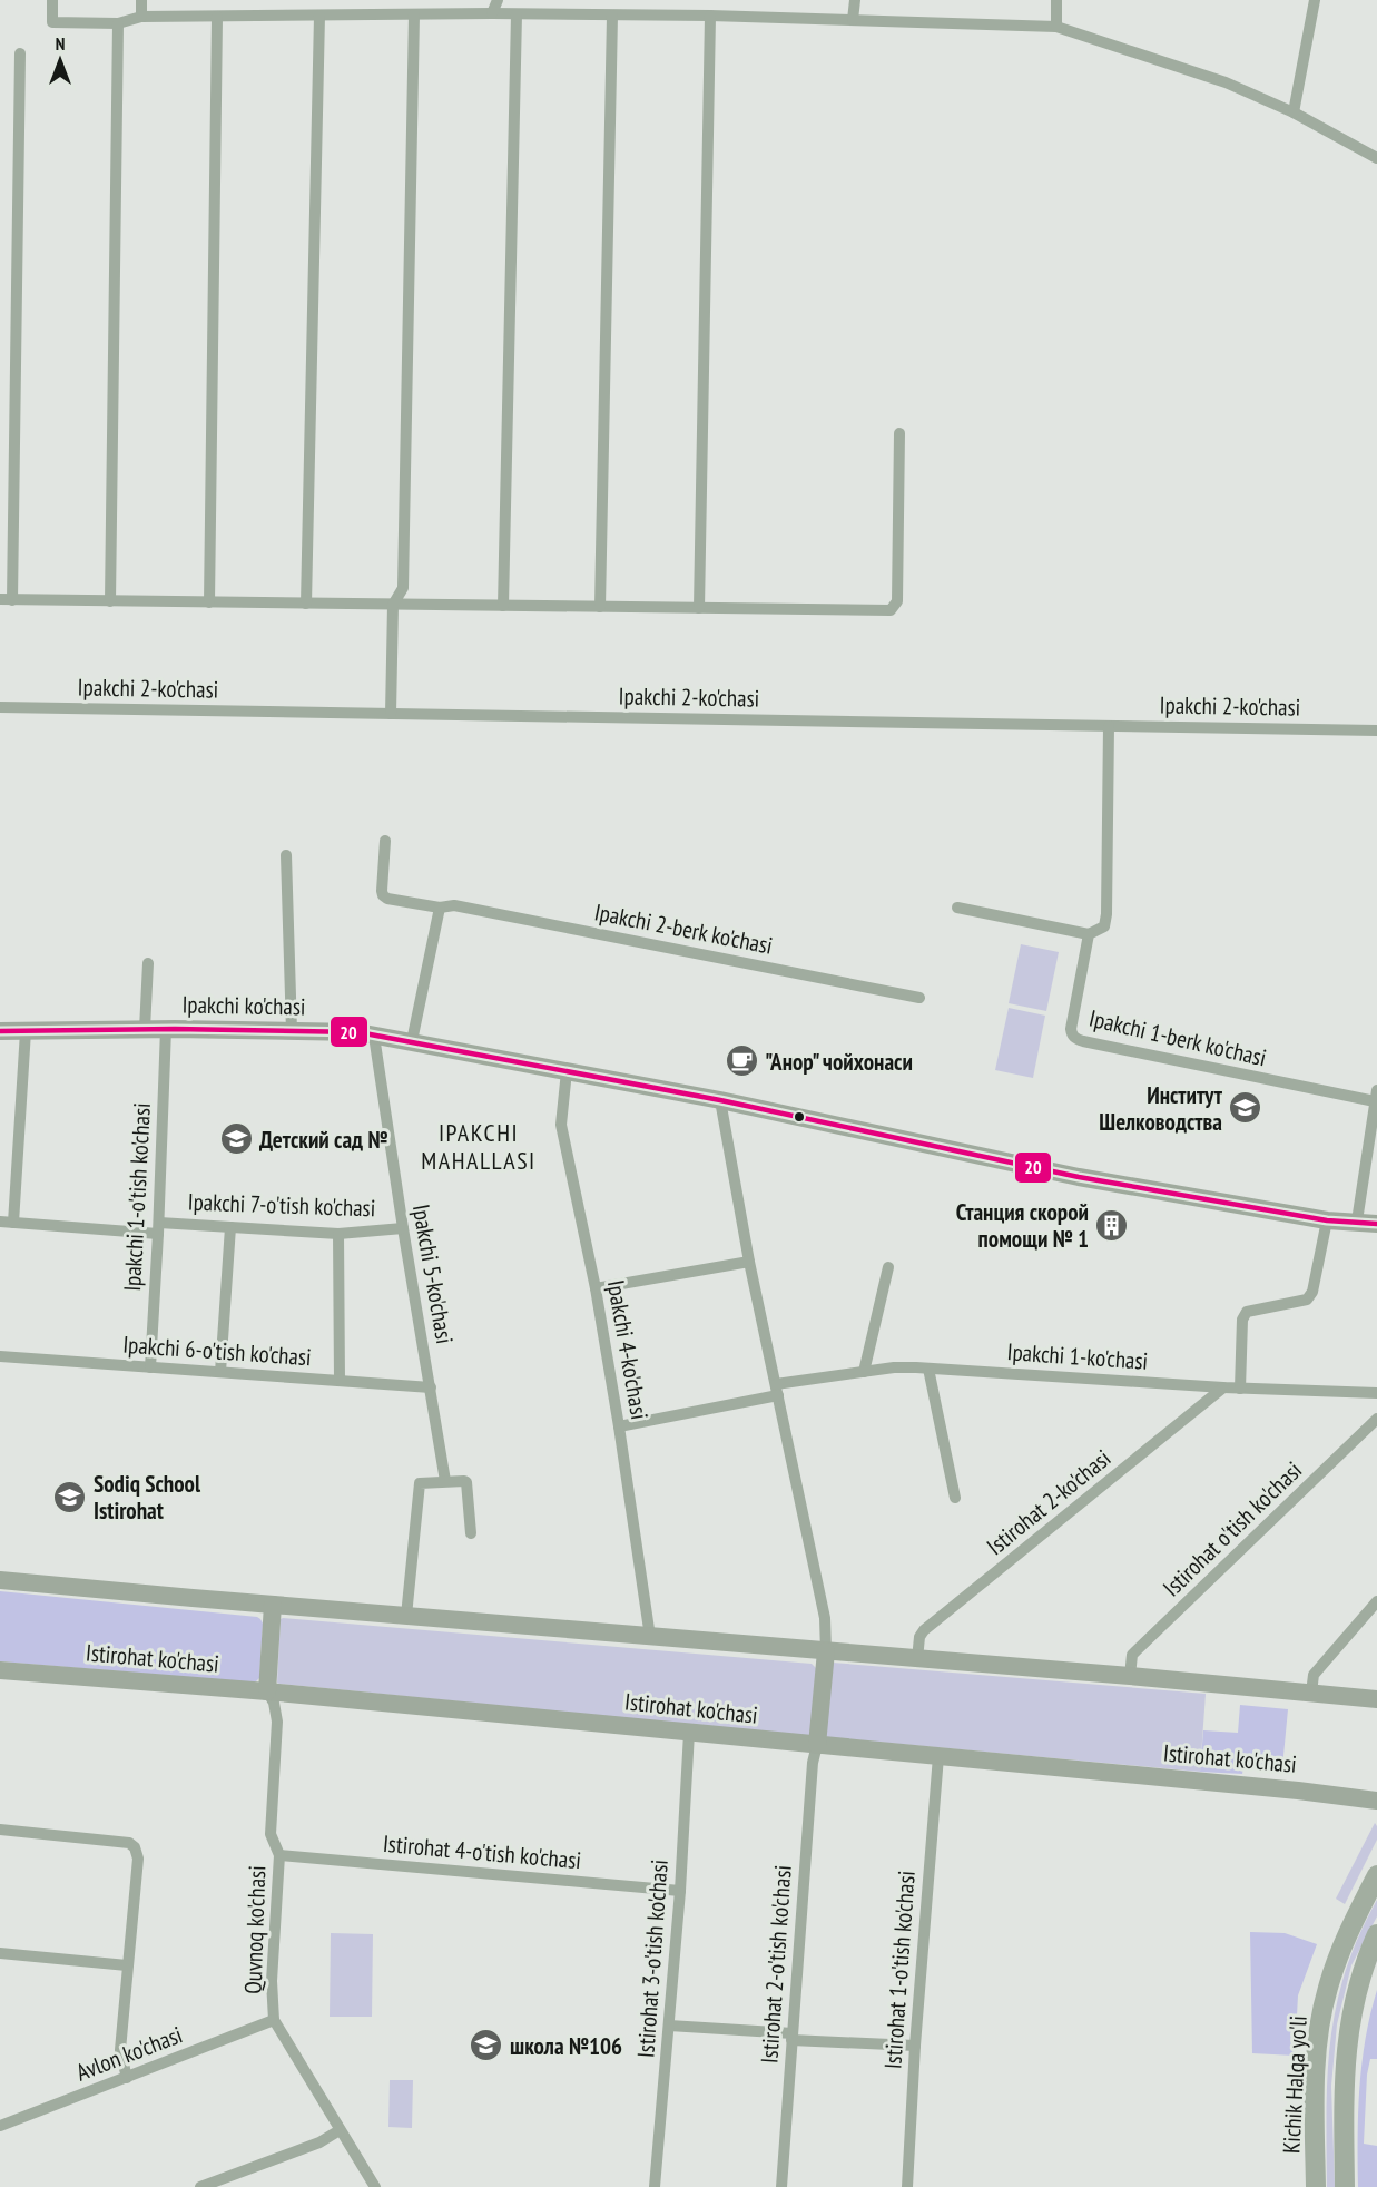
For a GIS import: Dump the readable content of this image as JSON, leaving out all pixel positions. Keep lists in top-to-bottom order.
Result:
{
  "streets": {
    "highway": ["Kichik Halqa yo'li"],
    "main road": ["Ipakchi ko'chasi", "Istirohat ko'chasi"],
    "street": [
      "Ipakchi 2-ko'chasi",
      "Ipakchi 2-berk ko'chasi",
      "Ipakchi 1-berk ko'chasi",
      "Ipakchi 1-o'tish ko'chasi",
      "Ipakchi 7-o'tish ko'chasi",
      "Ipakchi 5-ko'chasi",
      "Ipakchi 4-ko'chasi",
      "Ipakchi 6-o'tish ko'chasi",
      "Ipakchi 1-ko'chasi",
      "Istirohat 2-ko'chasi",
      "Istirohat o'tish ko'chasi",
      "Istirohat 4-o'tish ko'chasi",
      "Quvnoq ko'chasi",
      "Istirohat 3-o'tish ko'chasi",
      "Istirohat 2-o'tish ko'chasi",
      "Istirohat 1-o'tish ko'chasi",
      "Avlon ko'chasi"
    ]
  },
  "crossings": [
    ["Ipakchi 2-ko'chasi", "Ipakchi 1-berk ko'chasi"],
    ["Ipakchi ko'chasi", "Ipakchi 1-o'tish ko'chasi"],
    ["Ipakchi ko'chasi", "Ipakchi 5-ko'chasi"],
    ["Ipakchi ko'chasi", "Ipakchi 4-ko'chasi"],
    ["Ipakchi 1-o'tish ko'chasi", "Ipakchi 7-o'tish ko'chasi"],
    ["Ipakchi 1-o'tish ko'chasi", "Ipakchi 6-o'tish ko'chasi"],
    ["Ipakchi 7-o'tish ko'chasi", "Ipakchi 5-ko'chasi"],
    ["Ipakchi 5-ko'chasi", "Ipakchi 6-o'tish ko'chasi"],
    ["Ipakchi 4-ko'chasi", "Ipakchi 1-ko'chasi"],
    ["Ipakchi 1-ko'chasi", "Istirohat 2-ko'chasi"],
    ["Istirohat ko'chasi", "Quvnoq ko'chasi"],
    ["Istirohat ko'chasi", "Istirohat 3-o'tish ko'chasi"],
    ["Istirohat ko'chasi", "Istirohat 2-o'tish ko'chasi"],
    ["Istirohat ko'chasi", "Istirohat 1-o'tish ko'chasi"],
    ["Istirohat 4-o'tish ko'chasi", "Quvnoq ko'chasi"],
    ["Istirohat 4-o'tish ko'chasi", "Istirohat 3-o'tish ko'chasi"],
    ["Quvnoq ko'chasi", "Avlon ko'chasi"]
  ],
  "districts": ["IPAKCHI MAHALLASI"],
  "places": {
    "cafe": ["\"Анор\" чойхонаси"],
    "school or university": [
      "Институт Шелководства",
      "Детский сад №",
      "Sodiq School Istirohat",
      "школа №106"
    ],
    "building": ["Станция скорой помощи № 1"]
  },
  "lines": ["transit line 20"],
  "north": "top"
}
